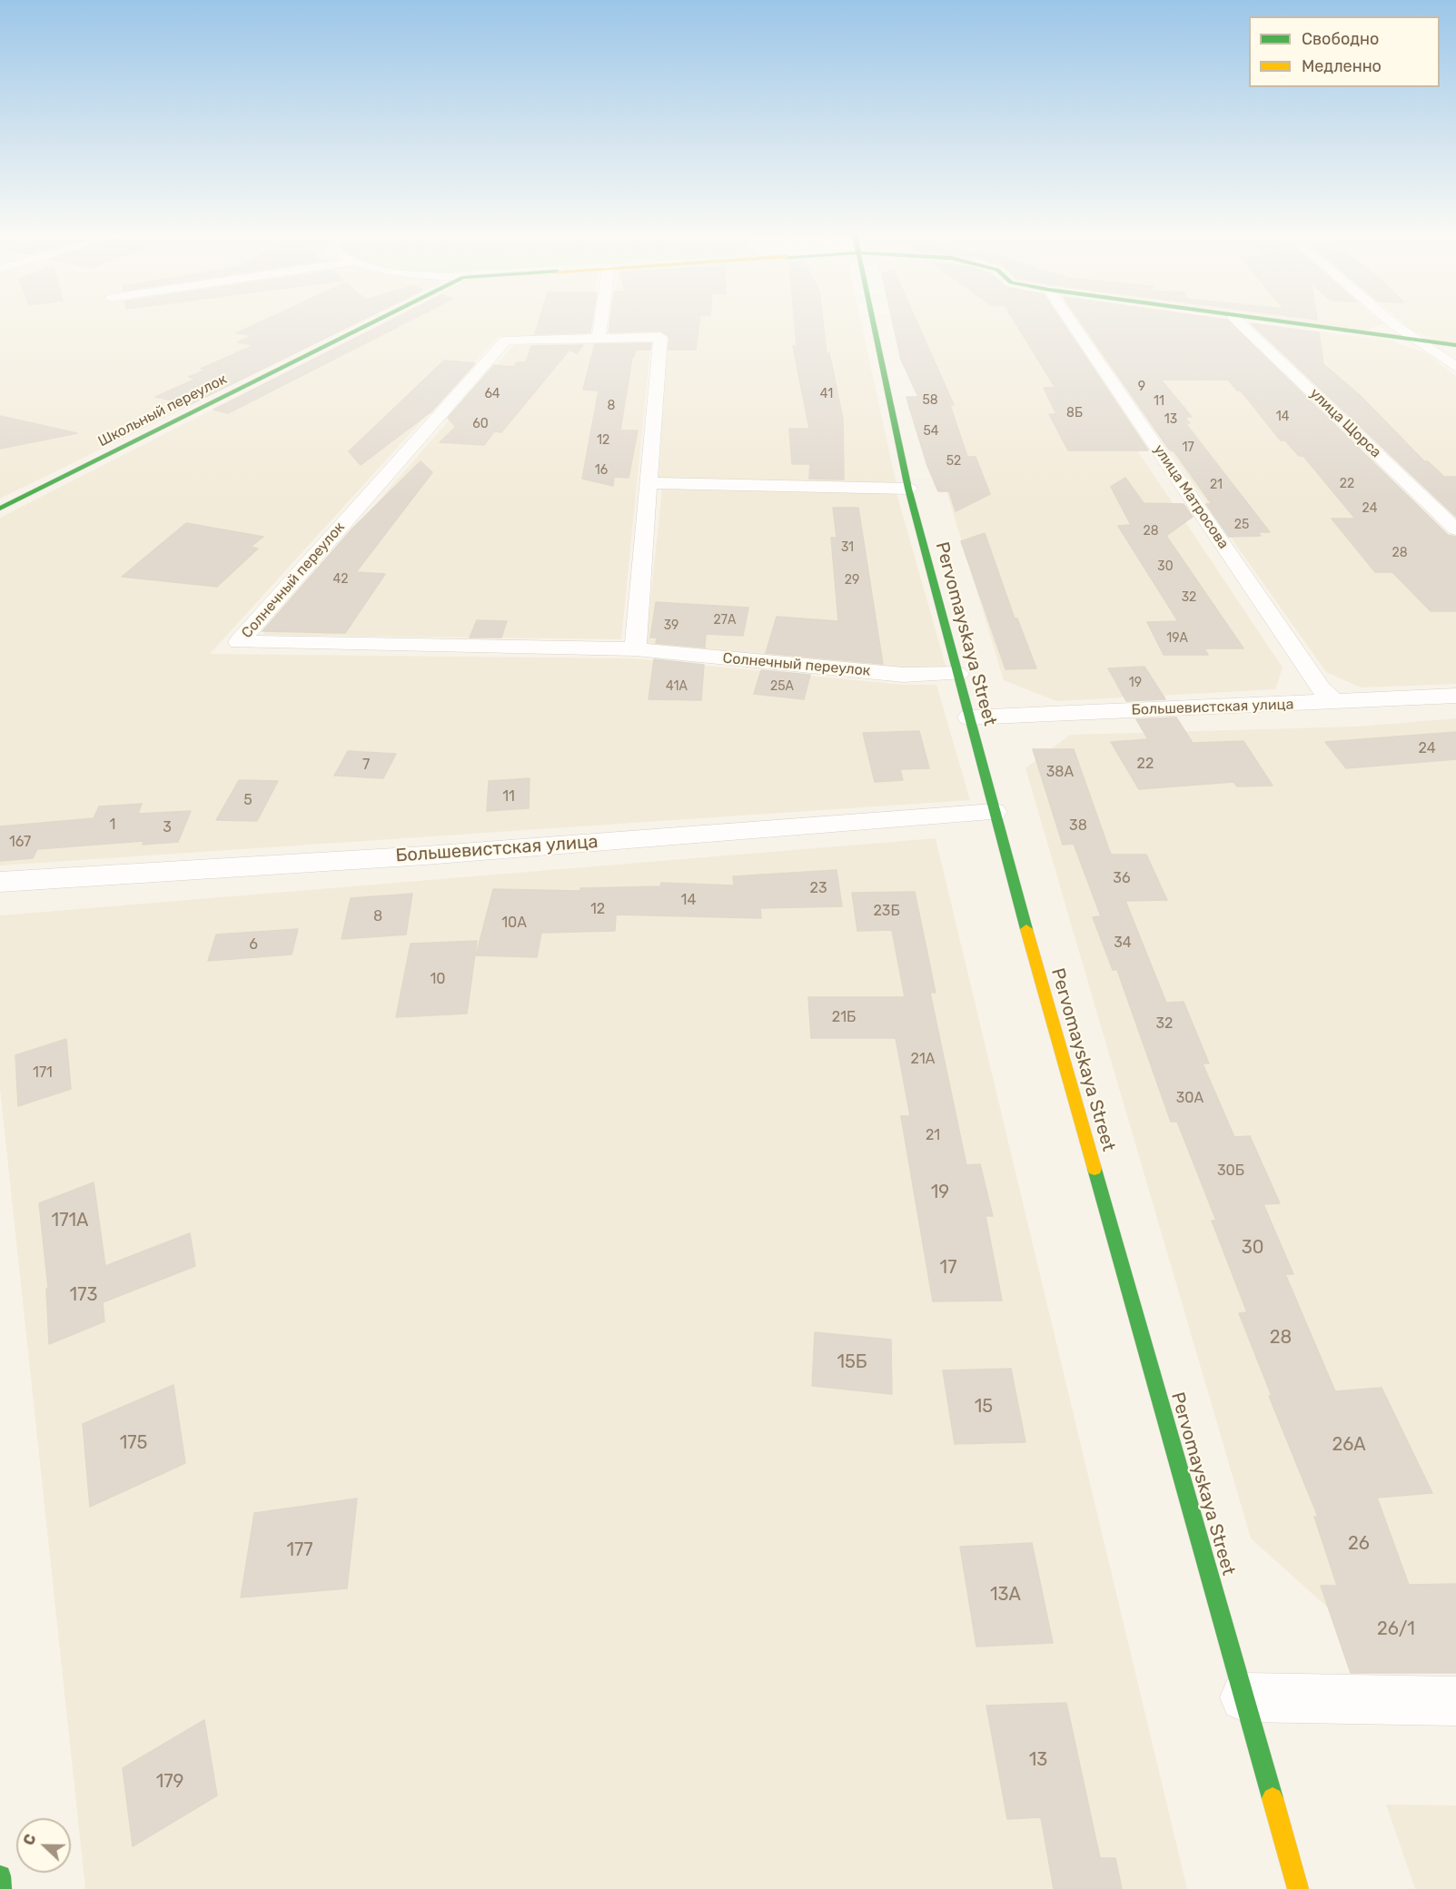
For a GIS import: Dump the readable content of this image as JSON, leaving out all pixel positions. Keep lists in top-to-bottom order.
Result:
{
  "streets": {
    "street": [
      "Школьный переулок",
      "улица Щорса",
      "улица Матросова",
      "Солнечный переулок",
      "Pervomayskaya Street",
      "Большевистская улица"
    ]
  },
  "crossings": [
    ["улица Матросова", "Большевистская улица"],
    ["Солнечный переулок", "Pervomayskaya Street"],
    ["Pervomayskaya Street", "Большевистская улица"]
  ],
  "house_numbers": [
    "9",
    "64",
    "41",
    "58",
    "11",
    "8",
    "8Б",
    "14",
    "13",
    "60",
    "54",
    "12",
    "17",
    "52",
    "16",
    "22",
    "21",
    "24",
    "25",
    "28",
    "31",
    "28",
    "30",
    "42",
    "29",
    "32",
    "27А",
    "39",
    "19А",
    "19",
    "41А",
    "25А",
    "24",
    "22",
    "7",
    "38А",
    "11",
    "5",
    "1",
    "38",
    "3",
    "167",
    "36",
    "23",
    "14",
    "12",
    "23Б",
    "8",
    "10А",
    "34",
    "6",
    "10",
    "21Б",
    "32",
    "21А",
    "171",
    "30А",
    "21",
    "30Б",
    "19",
    "171А",
    "30",
    "17",
    "173",
    "28",
    "15Б",
    "15",
    "175",
    "26А",
    "26",
    "177",
    "13А",
    "26/1",
    "13",
    "179"
  ],
  "legend": ["Свободно", "Медленно"],
  "north": "left"
}
